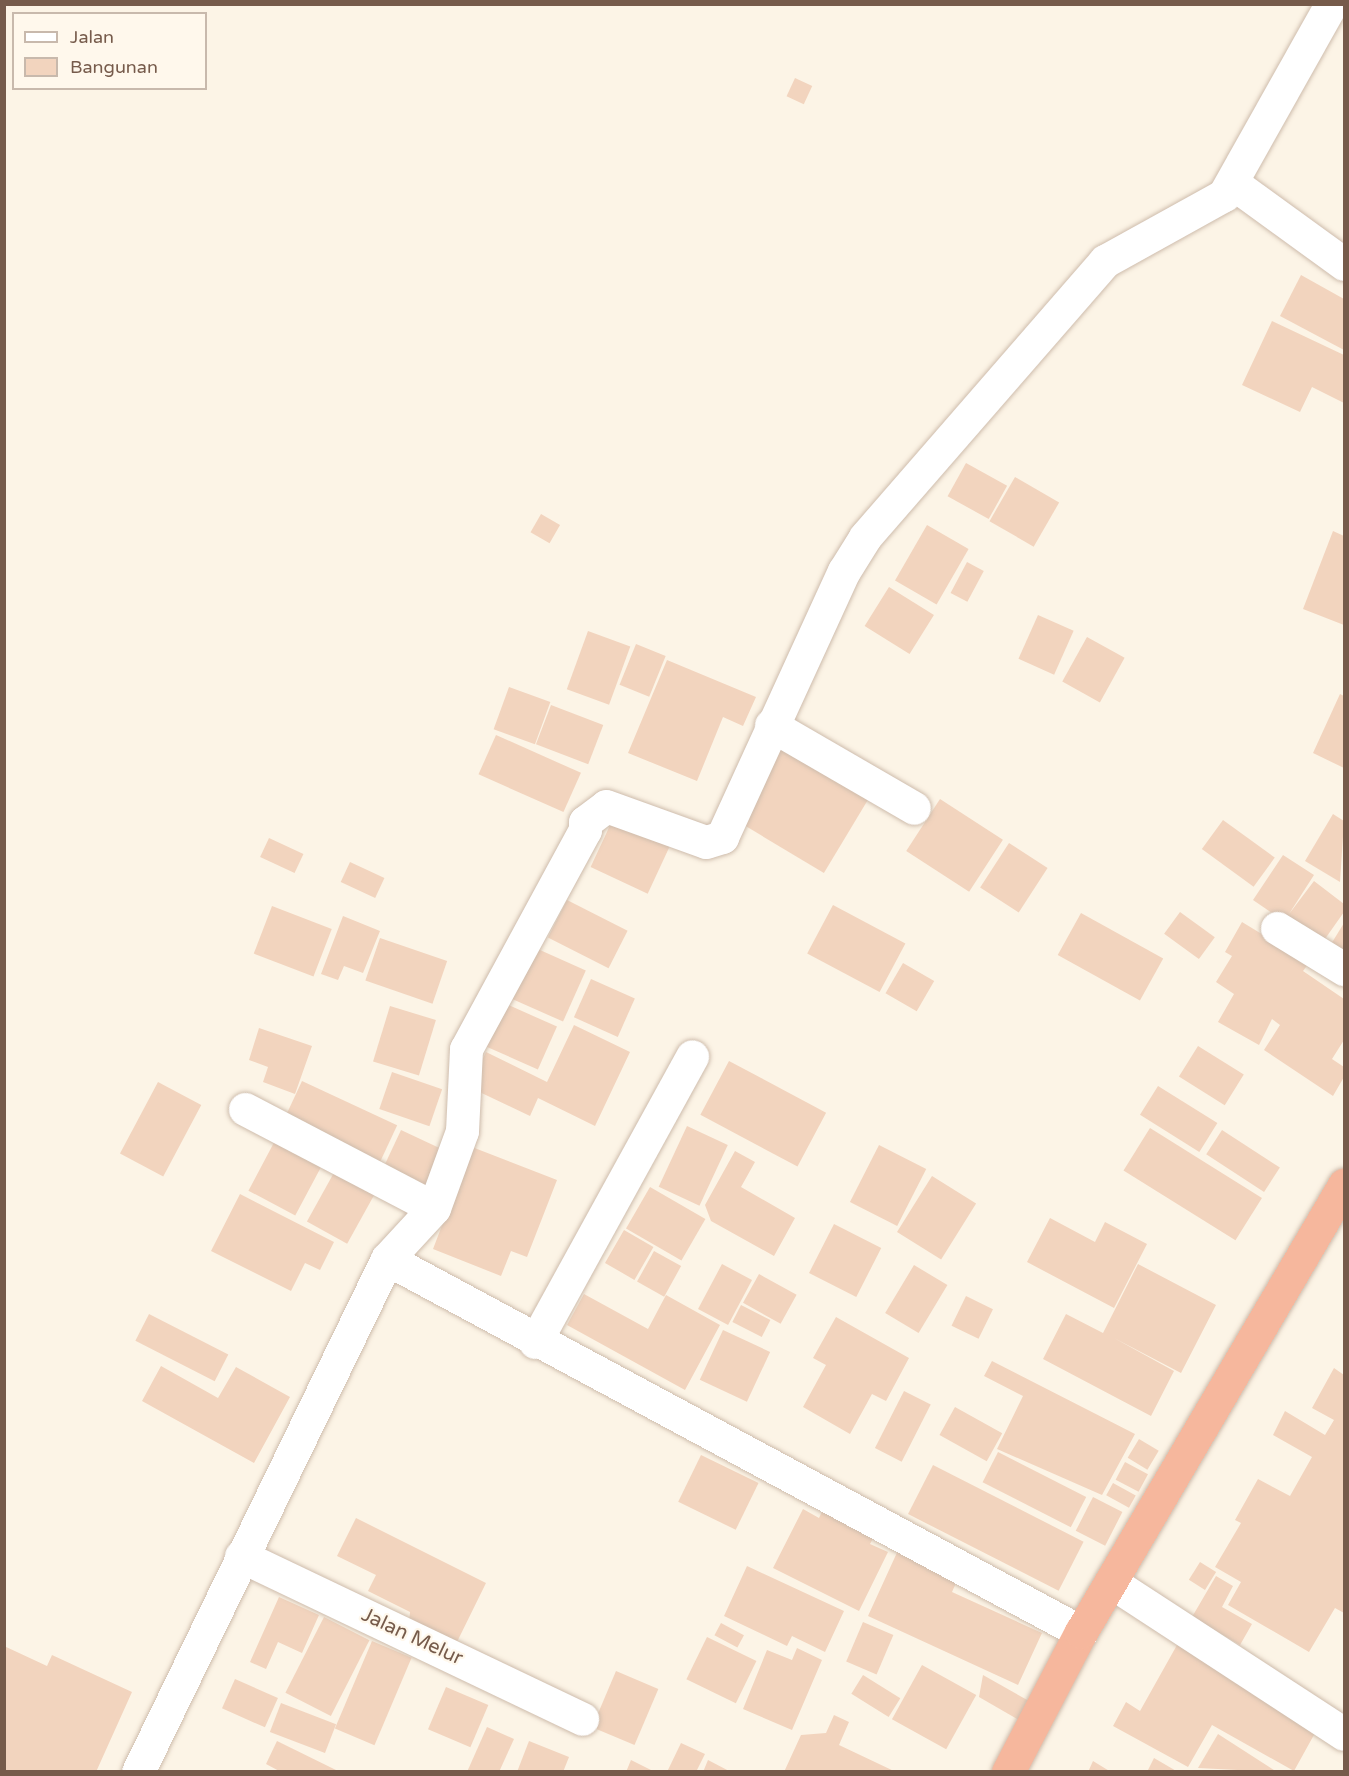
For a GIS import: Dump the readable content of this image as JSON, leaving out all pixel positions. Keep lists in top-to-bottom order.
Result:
{
  "streets": {
    "street": ["Jalan Melur"]
  },
  "legend": ["Jalan", "Bangunan"]
}
